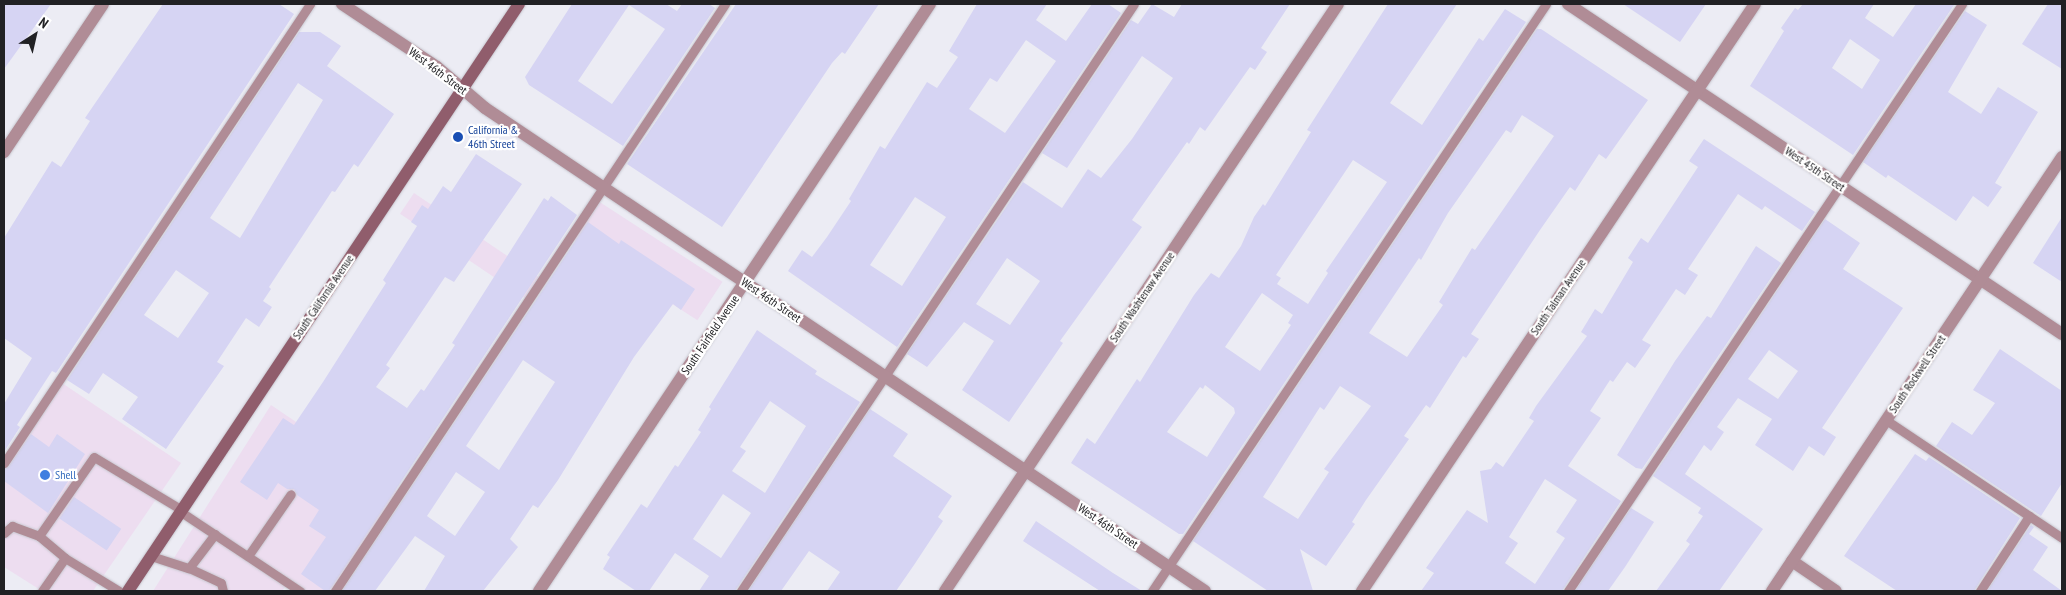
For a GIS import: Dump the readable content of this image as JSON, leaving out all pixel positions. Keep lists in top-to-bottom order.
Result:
{
  "streets": {
    "main road": ["South California Avenue"],
    "street": [
      "West 46th Street",
      "West 45th Street",
      "South Washtenaw Avenue",
      "South Talman Avenue",
      "South Fairfield Avenue",
      "South Rockwell Street"
    ]
  },
  "crossings": [
    ["West 46th Street", "South California Avenue"],
    ["West 46th Street", "South Washtenaw Avenue"],
    ["West 46th Street", "South Fairfield Avenue"],
    ["West 45th Street", "South Talman Avenue"],
    ["West 45th Street", "South Rockwell Street"]
  ],
  "places": ["California & 46th Street", "Shell"],
  "north": "top right"
}
